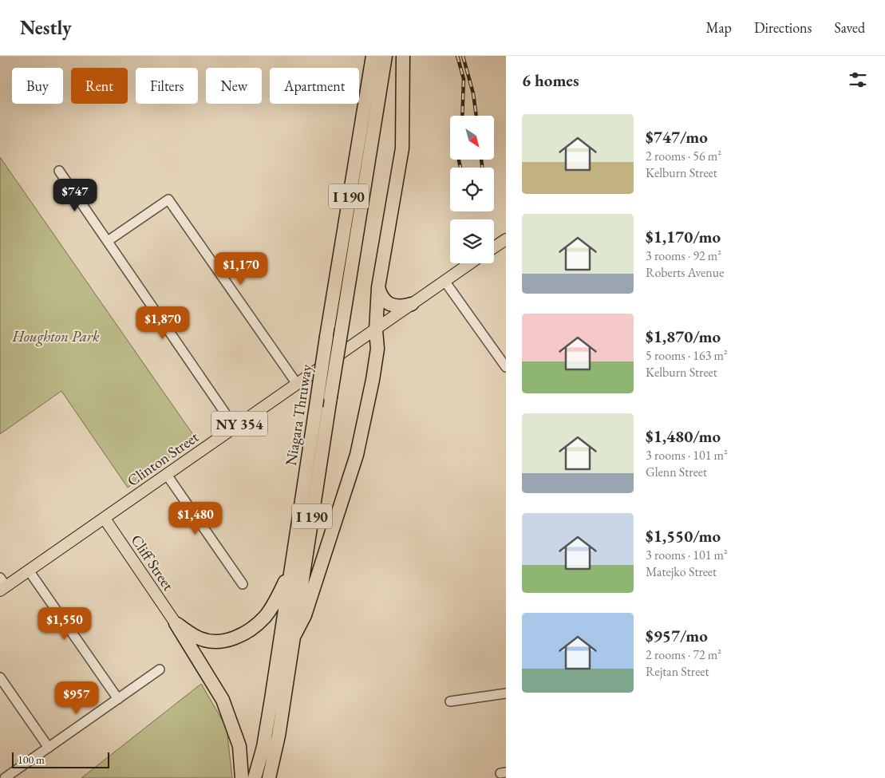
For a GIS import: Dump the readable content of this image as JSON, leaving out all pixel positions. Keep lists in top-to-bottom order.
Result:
{
  "streets": {
    "highway": ["I 190", "Niagara Thruway"],
    "main road": ["NY 354", "Clinton Street", "Cliff Street"]
  },
  "crossings": [
    ["Clinton Street", "Cliff Street"]
  ],
  "parks": ["Houghton Park"],
  "scale_bar": "100 m",
  "north": "bottom right",
  "page": {
    "header": "Nestly",
    "nav": ["Map", "Directions", "Saved"],
    "heading": "6 homes",
    "chip": [
      "Buy",
      "Rent",
      "Filters",
      "New",
      "Apartment"
    ],
    "list": [
      {
        "name": "$747/mo",
        "note": "2 rooms · 56 m² · Kelburn Street"
      },
      {
        "name": "$1,170/mo",
        "note": "3 rooms · 92 m² · Roberts Avenue"
      },
      {
        "name": "$1,870/mo",
        "note": "5 rooms · 163 m² · Kelburn Street"
      },
      {
        "name": "$1,480/mo",
        "note": "3 rooms · 101 m² · Glenn Street"
      },
      {
        "name": "$1,550/mo",
        "note": "3 rooms · 101 m² · Matejko Street"
      },
      {
        "name": "$957/mo",
        "note": "2 rooms · 72 m² · Rejtan Street"
      }
    ],
    "price": [
      "$747",
      "$1,170",
      "$1,870",
      "$1,480",
      "$1,550",
      "$957"
    ],
    "scale": "100 m"
  }
}
